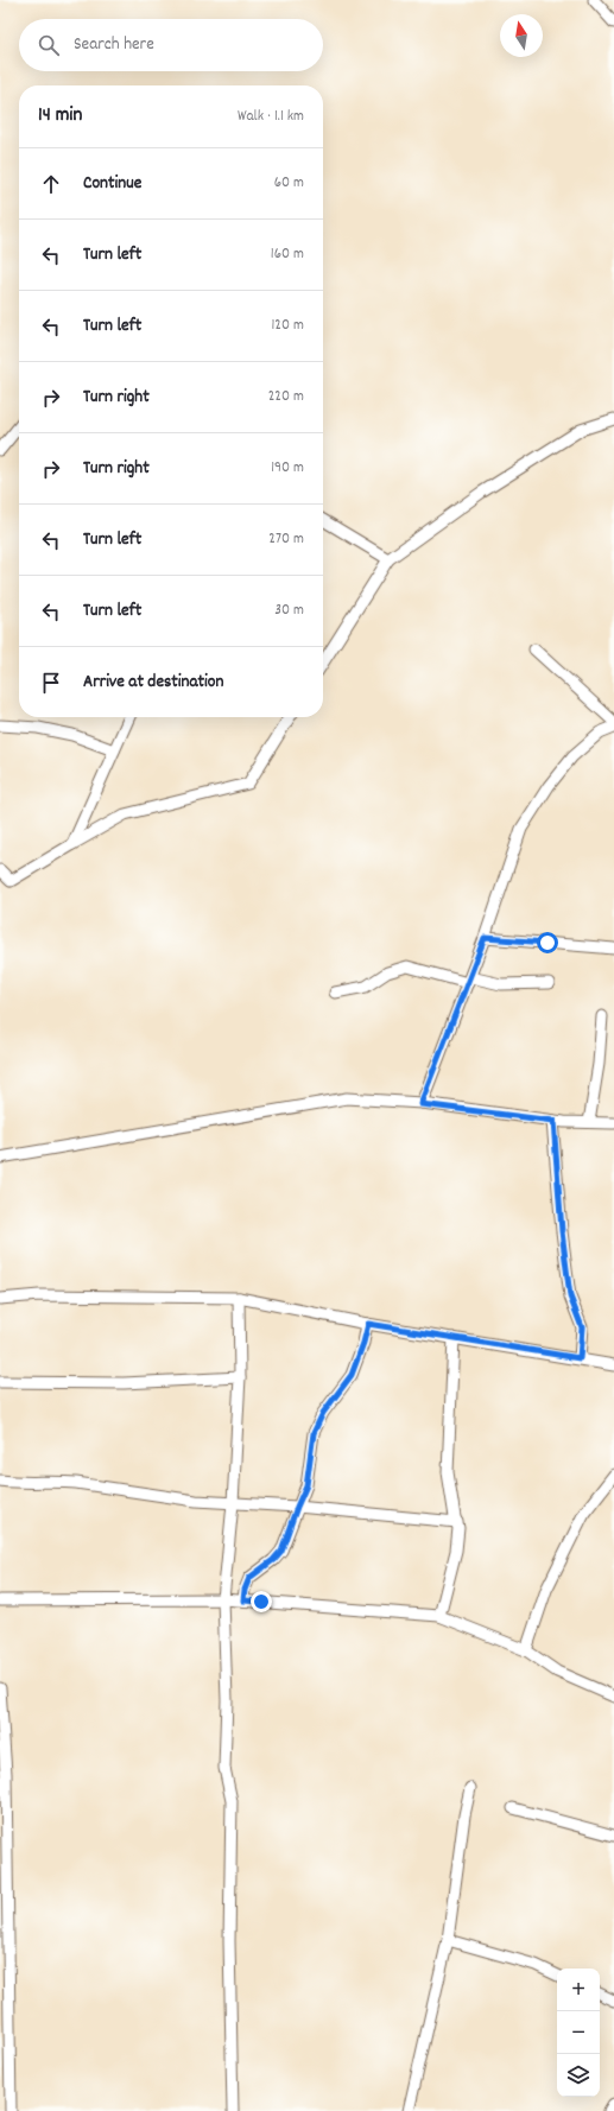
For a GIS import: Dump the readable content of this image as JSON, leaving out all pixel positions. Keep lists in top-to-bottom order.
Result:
{
  "north": "top",
  "page": {
    "search": "Search here",
    "heading": ["14 min", "Walk · 1.1 km"],
    "list": [
      ["Continue", "60 m"],
      ["Turn left", "160 m"],
      ["Turn left", "120 m"],
      ["Turn right", "220 m"],
      ["Turn right", "190 m"],
      ["Turn left", "270 m"],
      ["Turn left", "30 m"],
      "Arrive at destination"
    ],
    "map_buttons": ["+", "−"]
  }
}
